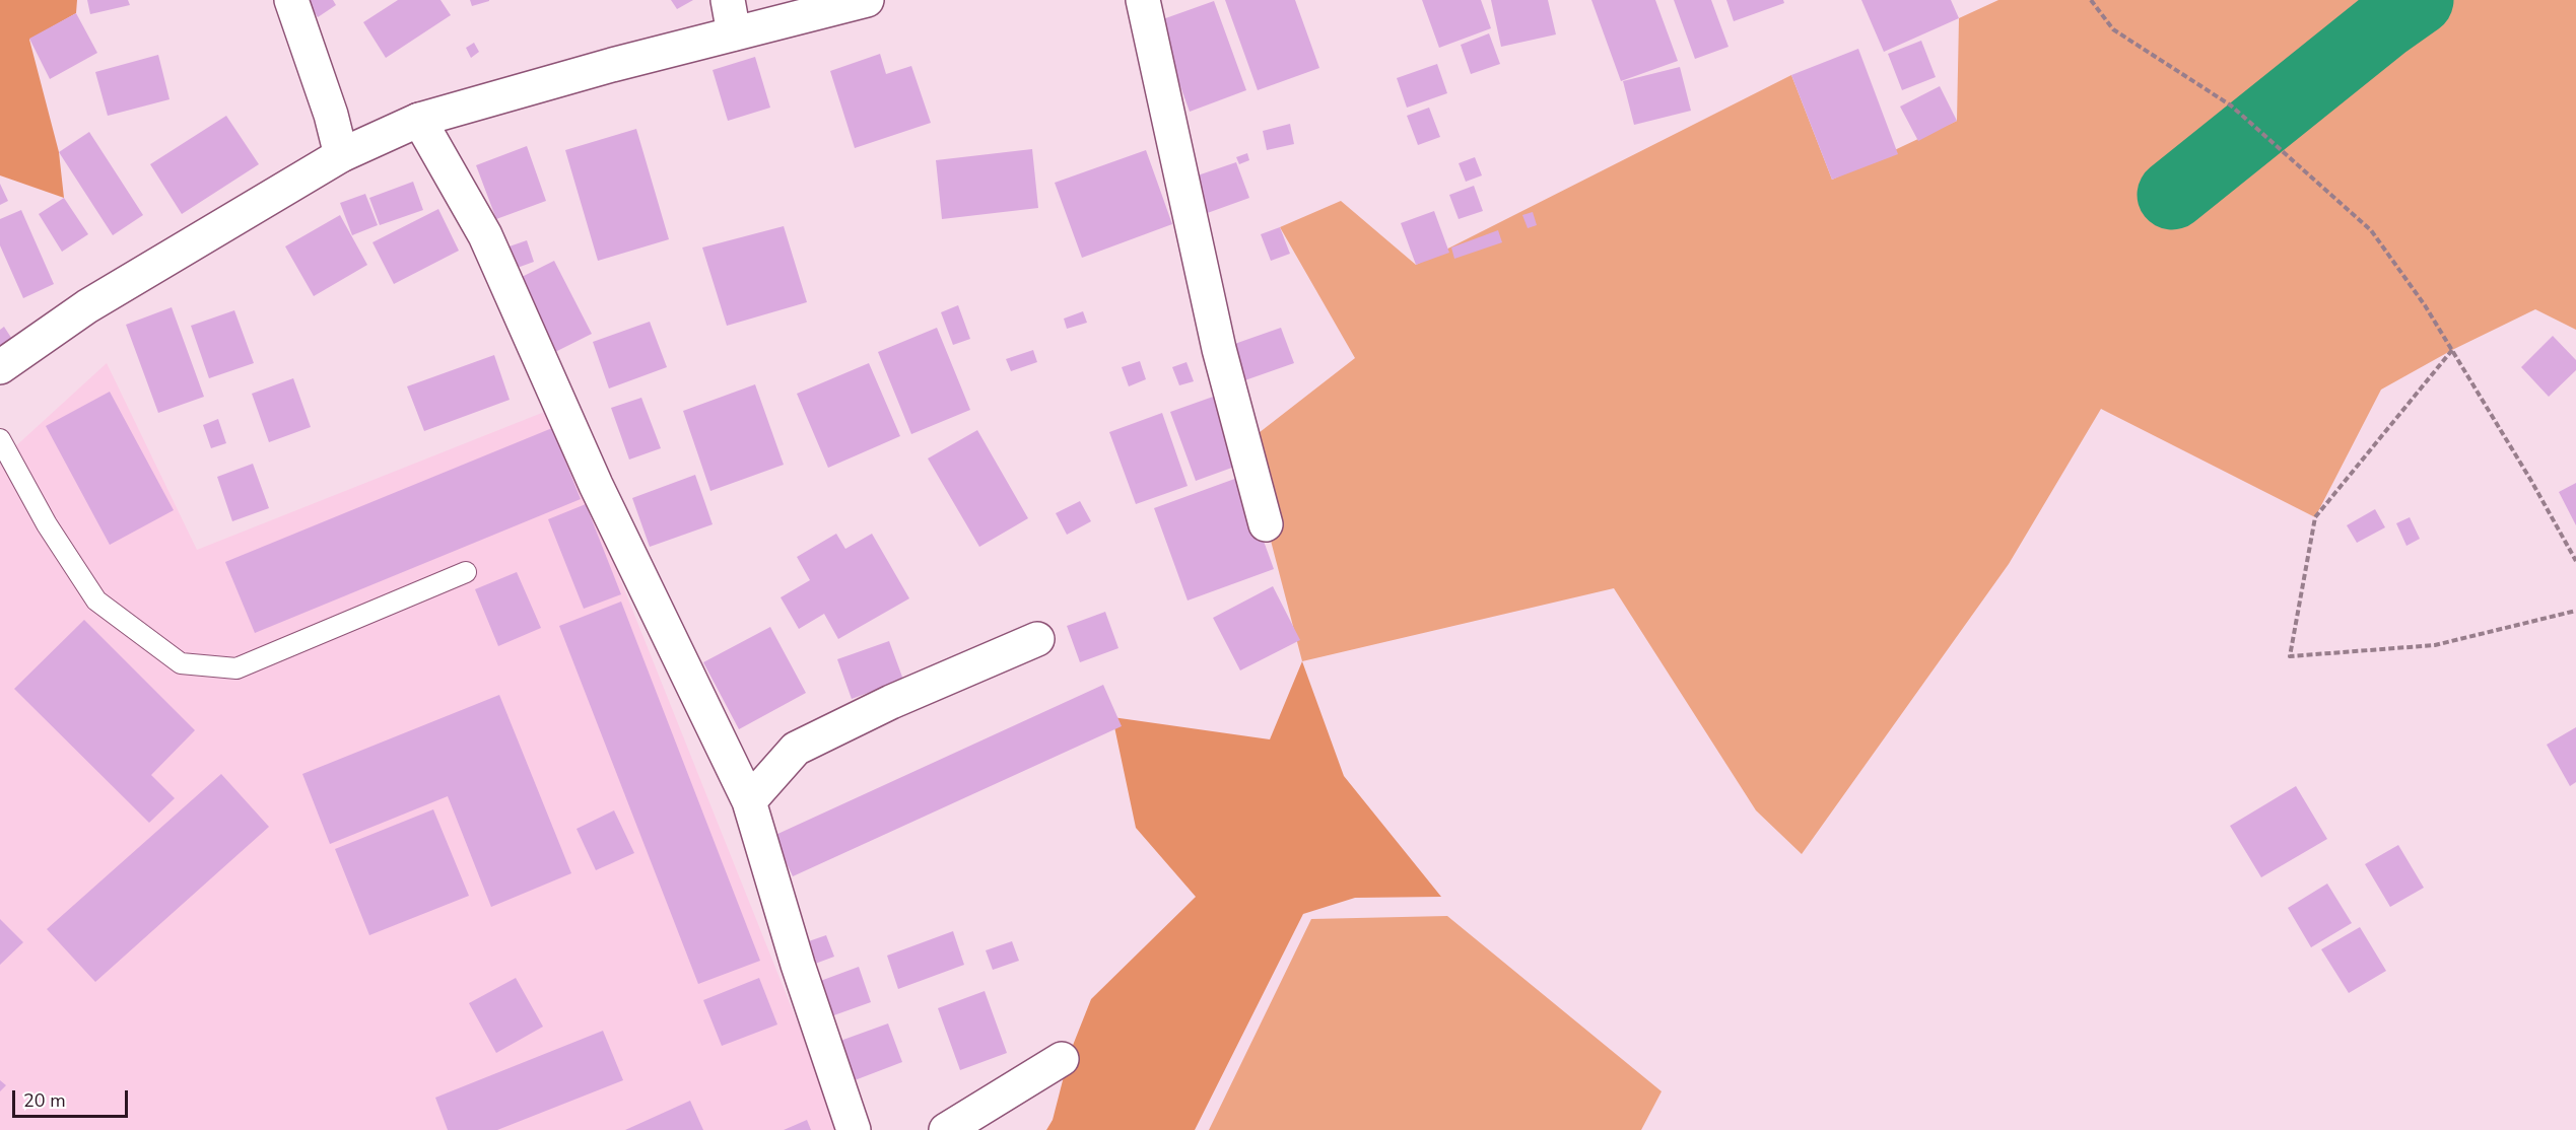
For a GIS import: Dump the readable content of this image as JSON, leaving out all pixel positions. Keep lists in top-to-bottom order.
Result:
{
  "scale_bar": "20 m"
}
